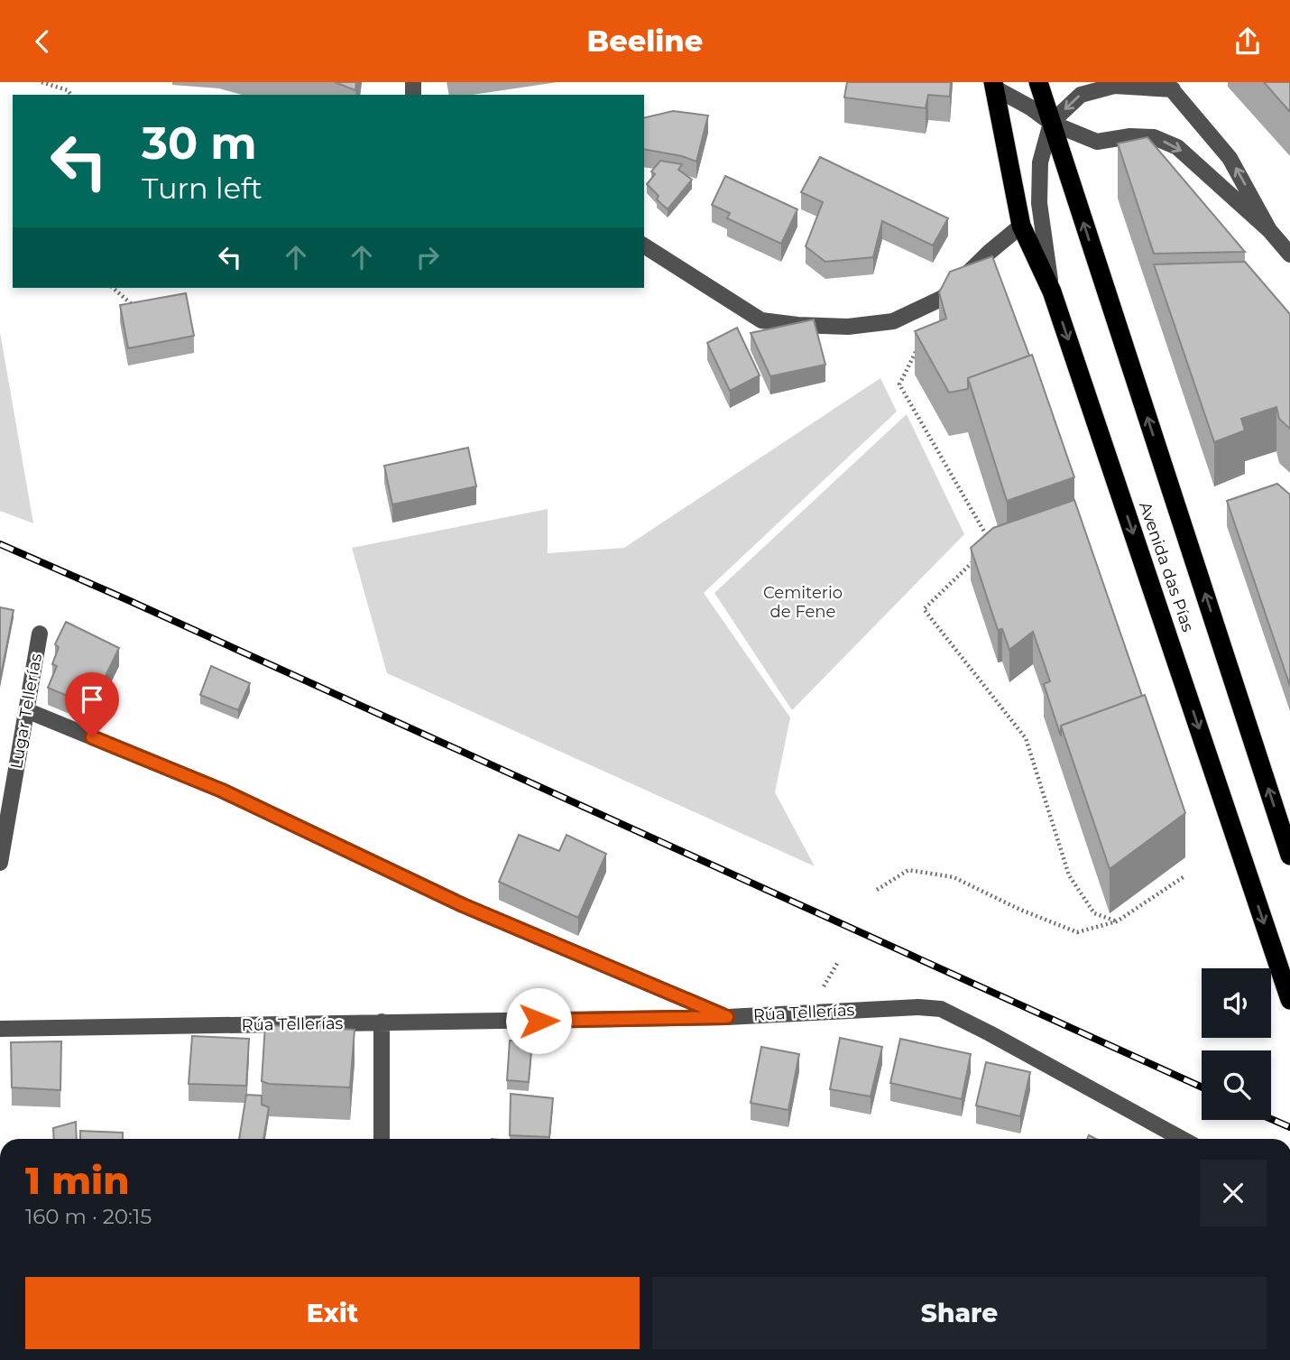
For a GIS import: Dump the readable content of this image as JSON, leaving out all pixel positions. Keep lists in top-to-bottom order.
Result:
{
  "streets": {
    "highway": ["Avenida das Pías"],
    "street": ["Lugar Tellerías", "Rúa Tellerías"]
  },
  "parks": ["Cemiterio de Fene"],
  "page": {
    "header": "Beeline",
    "turn": ["30 m", "Turn left"],
    "heading": ["1 min", "160 m · 20:15"],
    "buttons": ["Exit", "Share"]
  }
}
